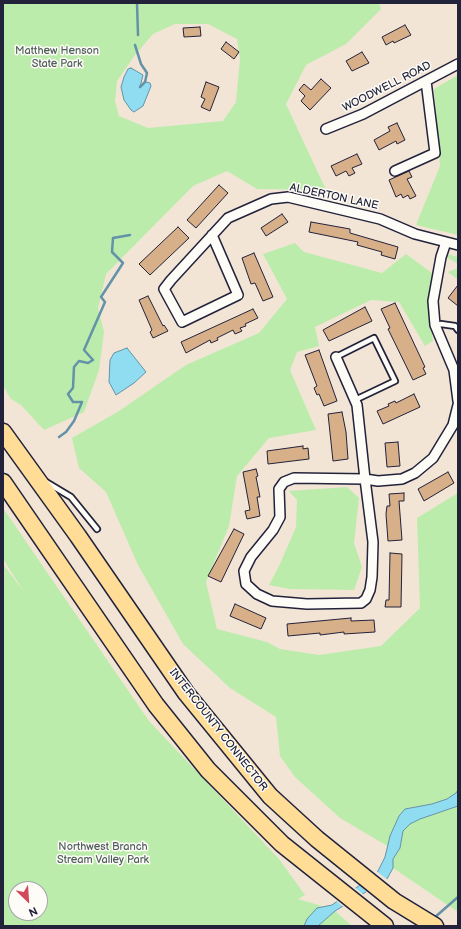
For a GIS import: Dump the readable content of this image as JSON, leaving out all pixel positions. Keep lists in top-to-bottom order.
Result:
{
  "streets": {
    "highway": ["INTERCOUNTY CONNECTOR"],
    "street": ["WOODWELL ROAD", "ALDERTON LANE"]
  },
  "parks": ["Matthew Henson State Park", "Northwest Branch Stream Valley Park"],
  "north": "bottom right"
}
